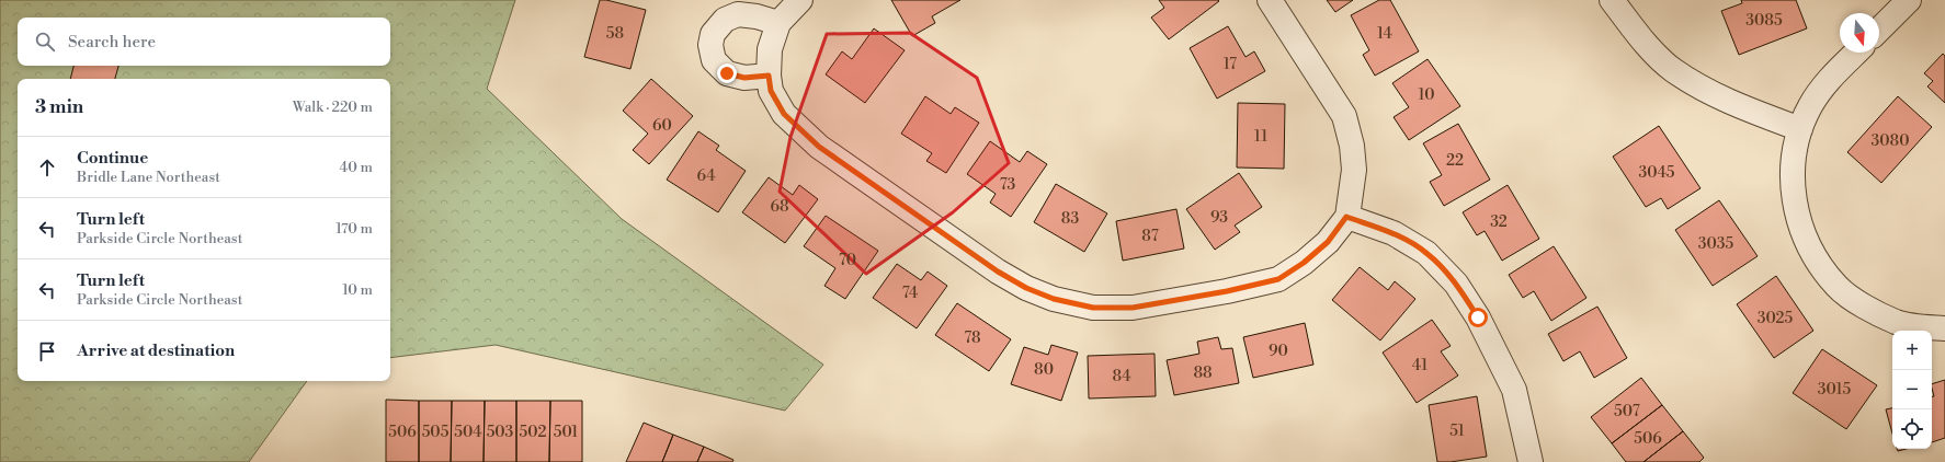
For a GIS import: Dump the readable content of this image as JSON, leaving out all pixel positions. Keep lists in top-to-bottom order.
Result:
{
  "house_numbers": [
    "3085",
    "58",
    "14",
    "17",
    "10",
    "60",
    "11",
    "3080",
    "22",
    "3045",
    "64",
    "73",
    "68",
    "93",
    "83",
    "32",
    "87",
    "3035",
    "70",
    "74",
    "3025",
    "78",
    "90",
    "41",
    "80",
    "88",
    "84",
    "3015",
    "507",
    "51",
    "506",
    "505",
    "504",
    "503",
    "502",
    "501",
    "506"
  ],
  "north": "bottom",
  "page": {
    "search": "Search here",
    "heading": ["3 min", "Walk · 220 m"],
    "list": [
      ["Continue", "Bridle Lane Northeast", "40 m"],
      ["Turn left", "Parkside Circle Northeast", "170 m"],
      ["Turn left", "Parkside Circle Northeast", "10 m"],
      "Arrive at destination"
    ],
    "map_buttons": ["+", "−"]
  }
}
